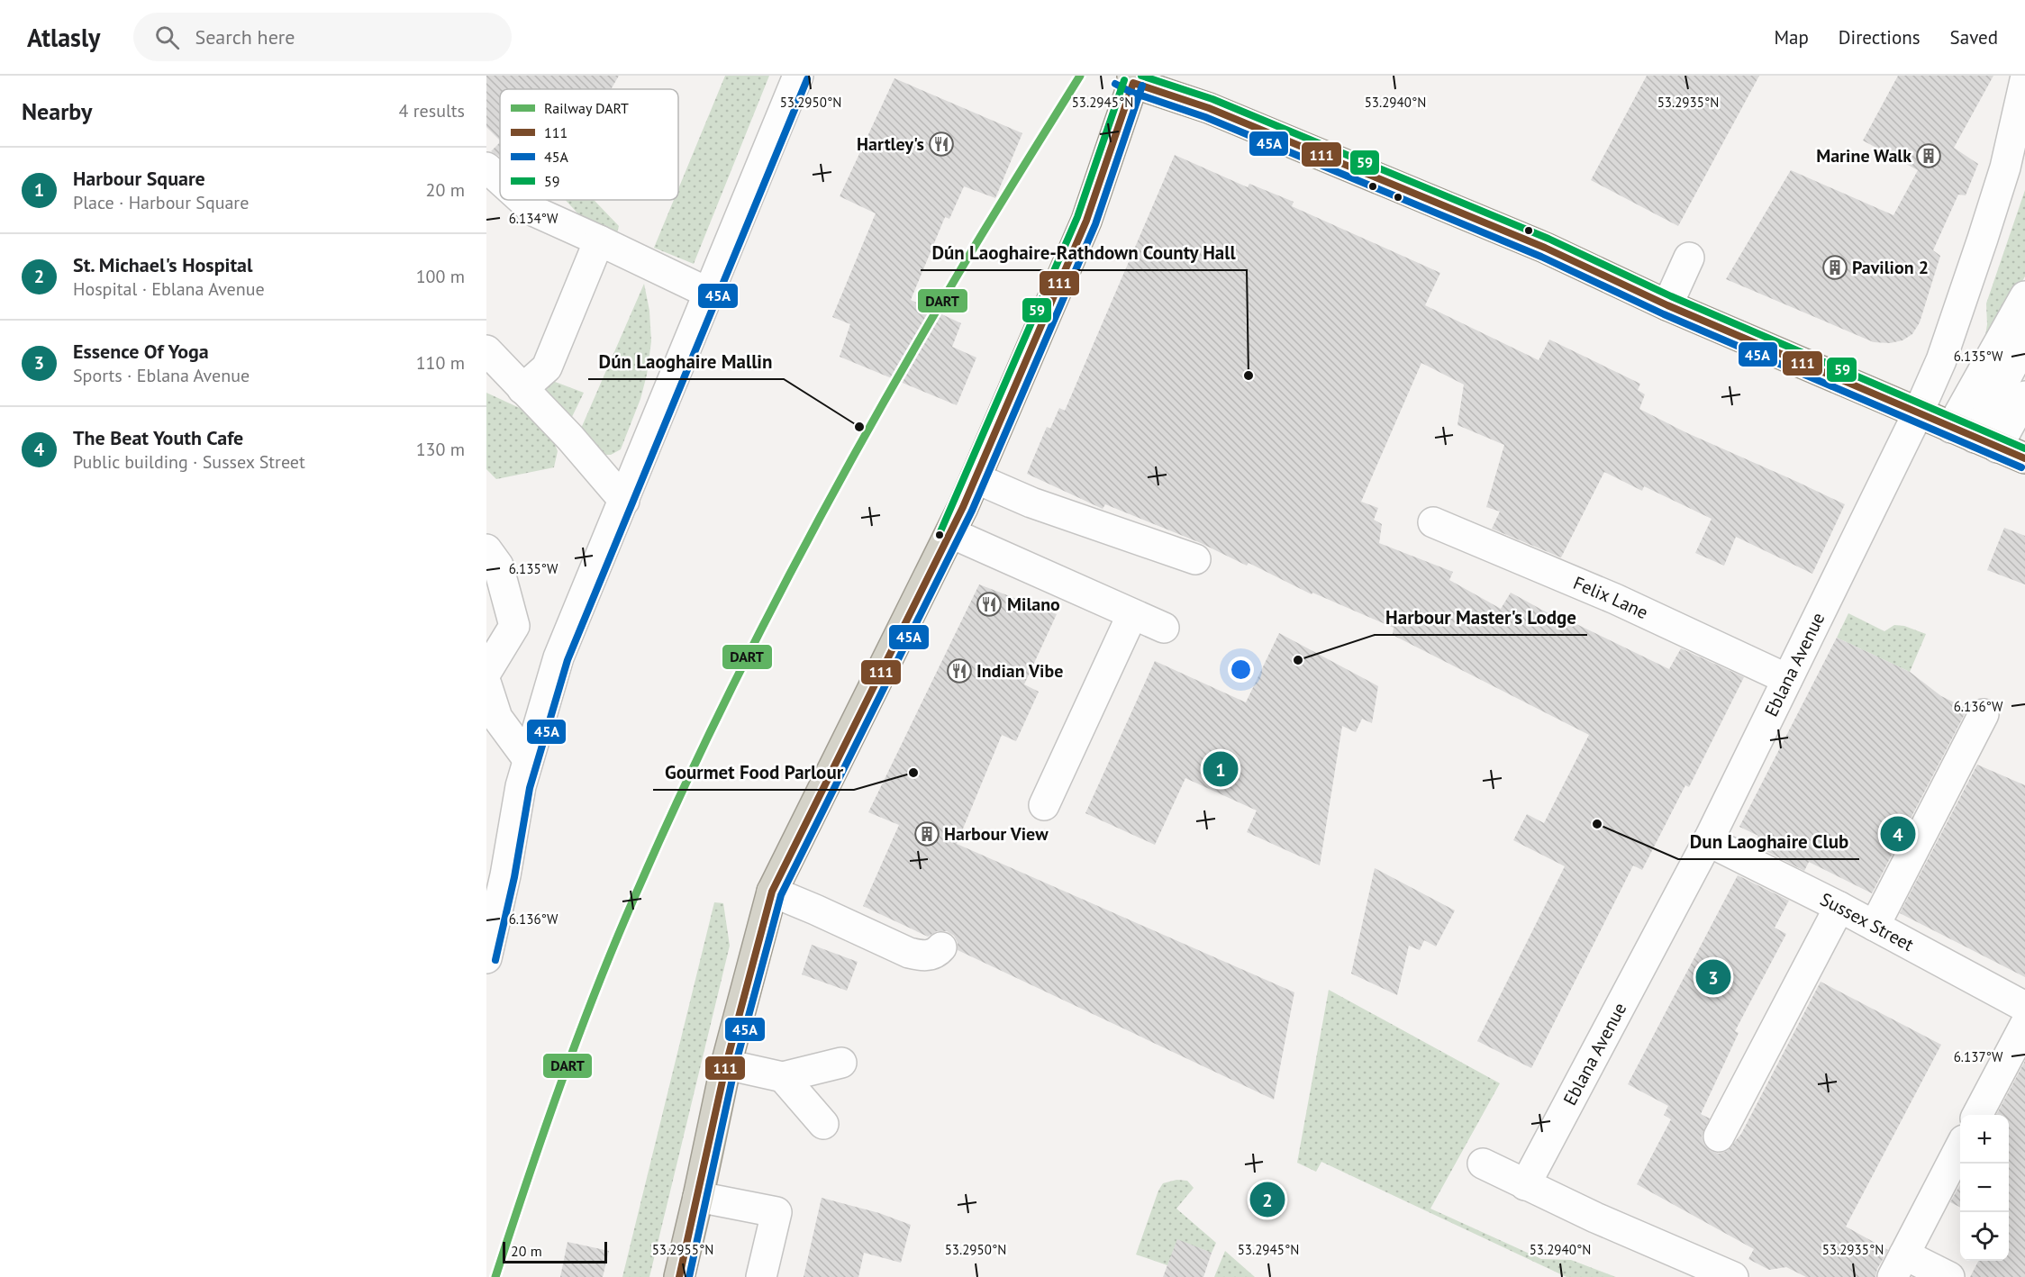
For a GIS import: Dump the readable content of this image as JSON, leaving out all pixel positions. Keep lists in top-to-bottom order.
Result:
{
  "streets": {
    "street": ["Felix Lane", "Eblana Avenue", "Sussex Street"]
  },
  "crossings": [
    ["Felix Lane", "Eblana Avenue"],
    ["Eblana Avenue", "Sussex Street"]
  ],
  "places": {
    "restaurant": ["Hartley's", "Milano", "Indian Vibe"],
    "building": ["Marine Walk", "Pavilion 2", "Harbour View"],
    "other": [
      "Dún Laoghaire-Rathdown County Hall",
      "Dún Laoghaire Mallin",
      "Harbour Master's Lodge",
      "Gourmet Food Parlour",
      "Dun Laoghaire Club"
    ]
  },
  "lines": [
    "rail line DART",
    "transit line 59",
    "transit line 45A",
    "transit line 111"
  ],
  "legend": [
    "Railway DART",
    "111",
    "45A",
    "59"
  ],
  "scale_bar": "20 m",
  "page": {
    "header": "Atlasly",
    "search": "Search here",
    "nav": ["Map", "Directions", "Saved"],
    "heading": ["Nearby", "4 results"],
    "list": [
      {
        "mark": "1",
        "name": "Harbour Square",
        "note": "Place · Harbour Square",
        "value": "20 m"
      },
      {
        "mark": "2",
        "name": "St. Michael's Hospital",
        "note": "Hospital · Eblana Avenue",
        "value": "100 m"
      },
      {
        "mark": "3",
        "name": "Essence Of Yoga",
        "note": "Sports · Eblana Avenue",
        "value": "110 m"
      },
      {
        "mark": "4",
        "name": "The Beat Youth Cafe",
        "note": "Public building · Sussex Street",
        "value": "130 m"
      }
    ],
    "pins": [
      "1",
      "4",
      "3",
      "2"
    ],
    "map_buttons": ["+", "−"],
    "scale": "20 m"
  },
  "coordinates": [
    "53.2950°N",
    "53.2945°N",
    "53.2940°N",
    "53.2935°N",
    "6.134°W",
    "6.135°W",
    "6.136°W",
    "6.137°W",
    "53.2955°N"
  ]
}
